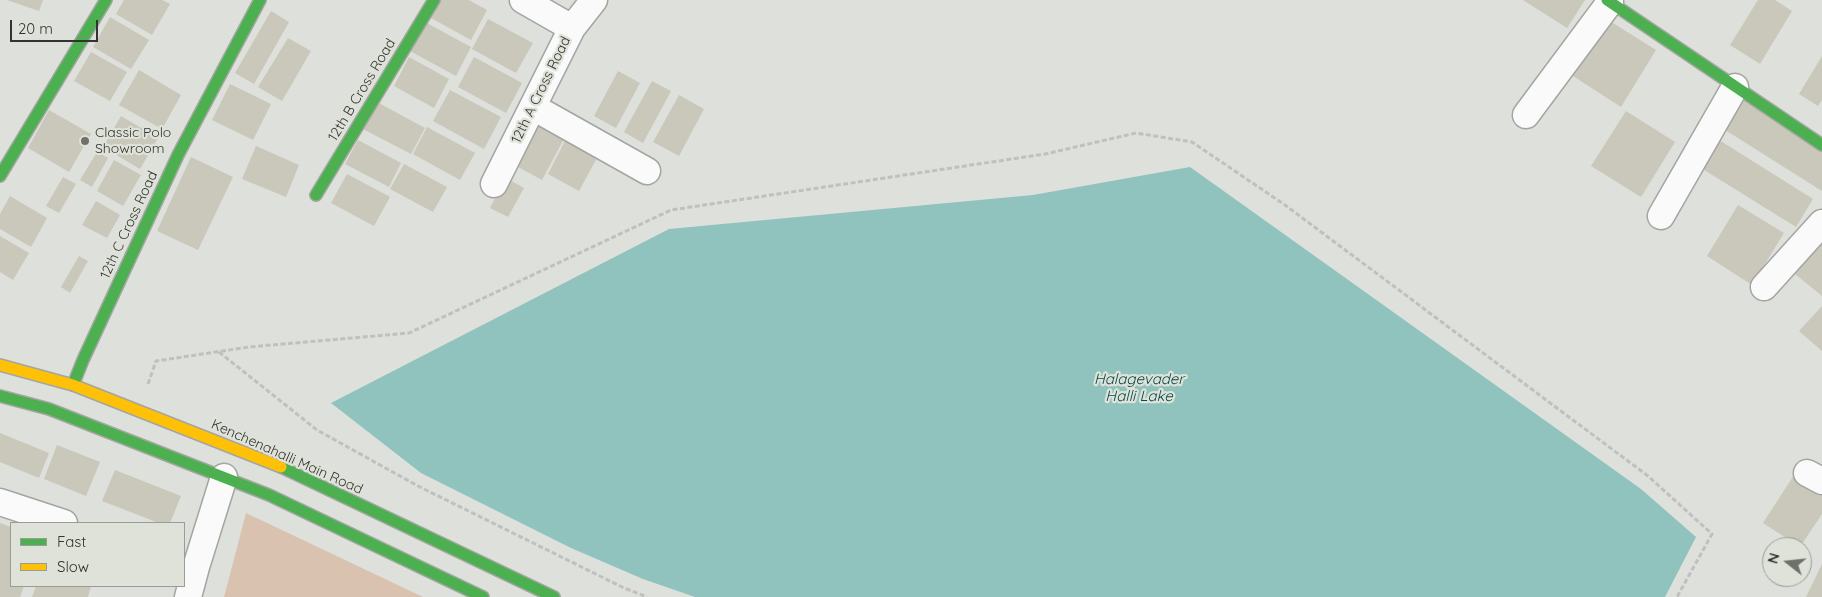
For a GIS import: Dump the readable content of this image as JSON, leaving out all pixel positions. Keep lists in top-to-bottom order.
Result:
{
  "streets": {
    "street": [
      "12th B Cross Road",
      "12th A Cross Road",
      "12th C Cross Road",
      "Kenchenahalli Main Road"
    ]
  },
  "crossings": [
    ["12th C Cross Road", "Kenchenahalli Main Road"]
  ],
  "water": ["Halagevader Halli Lake"],
  "places": ["Classic Polo Showroom"],
  "legend": ["Fast", "Slow"],
  "scale_bar": "20 m",
  "north": "left"
}
